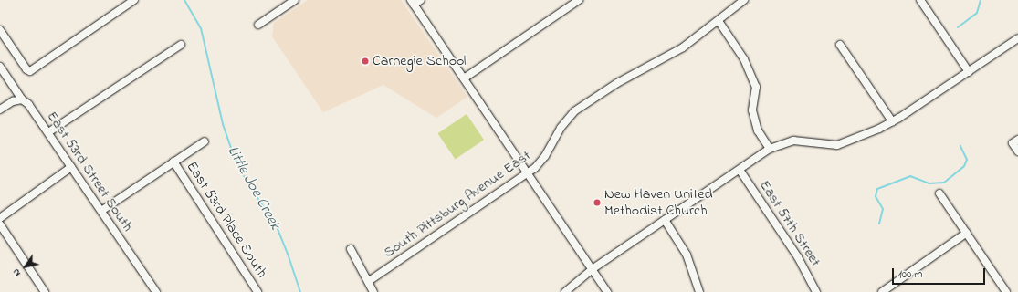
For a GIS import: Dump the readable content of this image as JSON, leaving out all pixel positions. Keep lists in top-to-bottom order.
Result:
{
  "streets": {
    "street": [
      "East 53rd Street South",
      "South Pittsburg Avenue East",
      "East 53rd Place South",
      "East 57th Street"
    ]
  },
  "water": ["Little Joe Creek"],
  "places": ["Carnegie School", "New Haven United Methodist Church"],
  "scale_bar": "100 m",
  "north": "bottom left"
}
